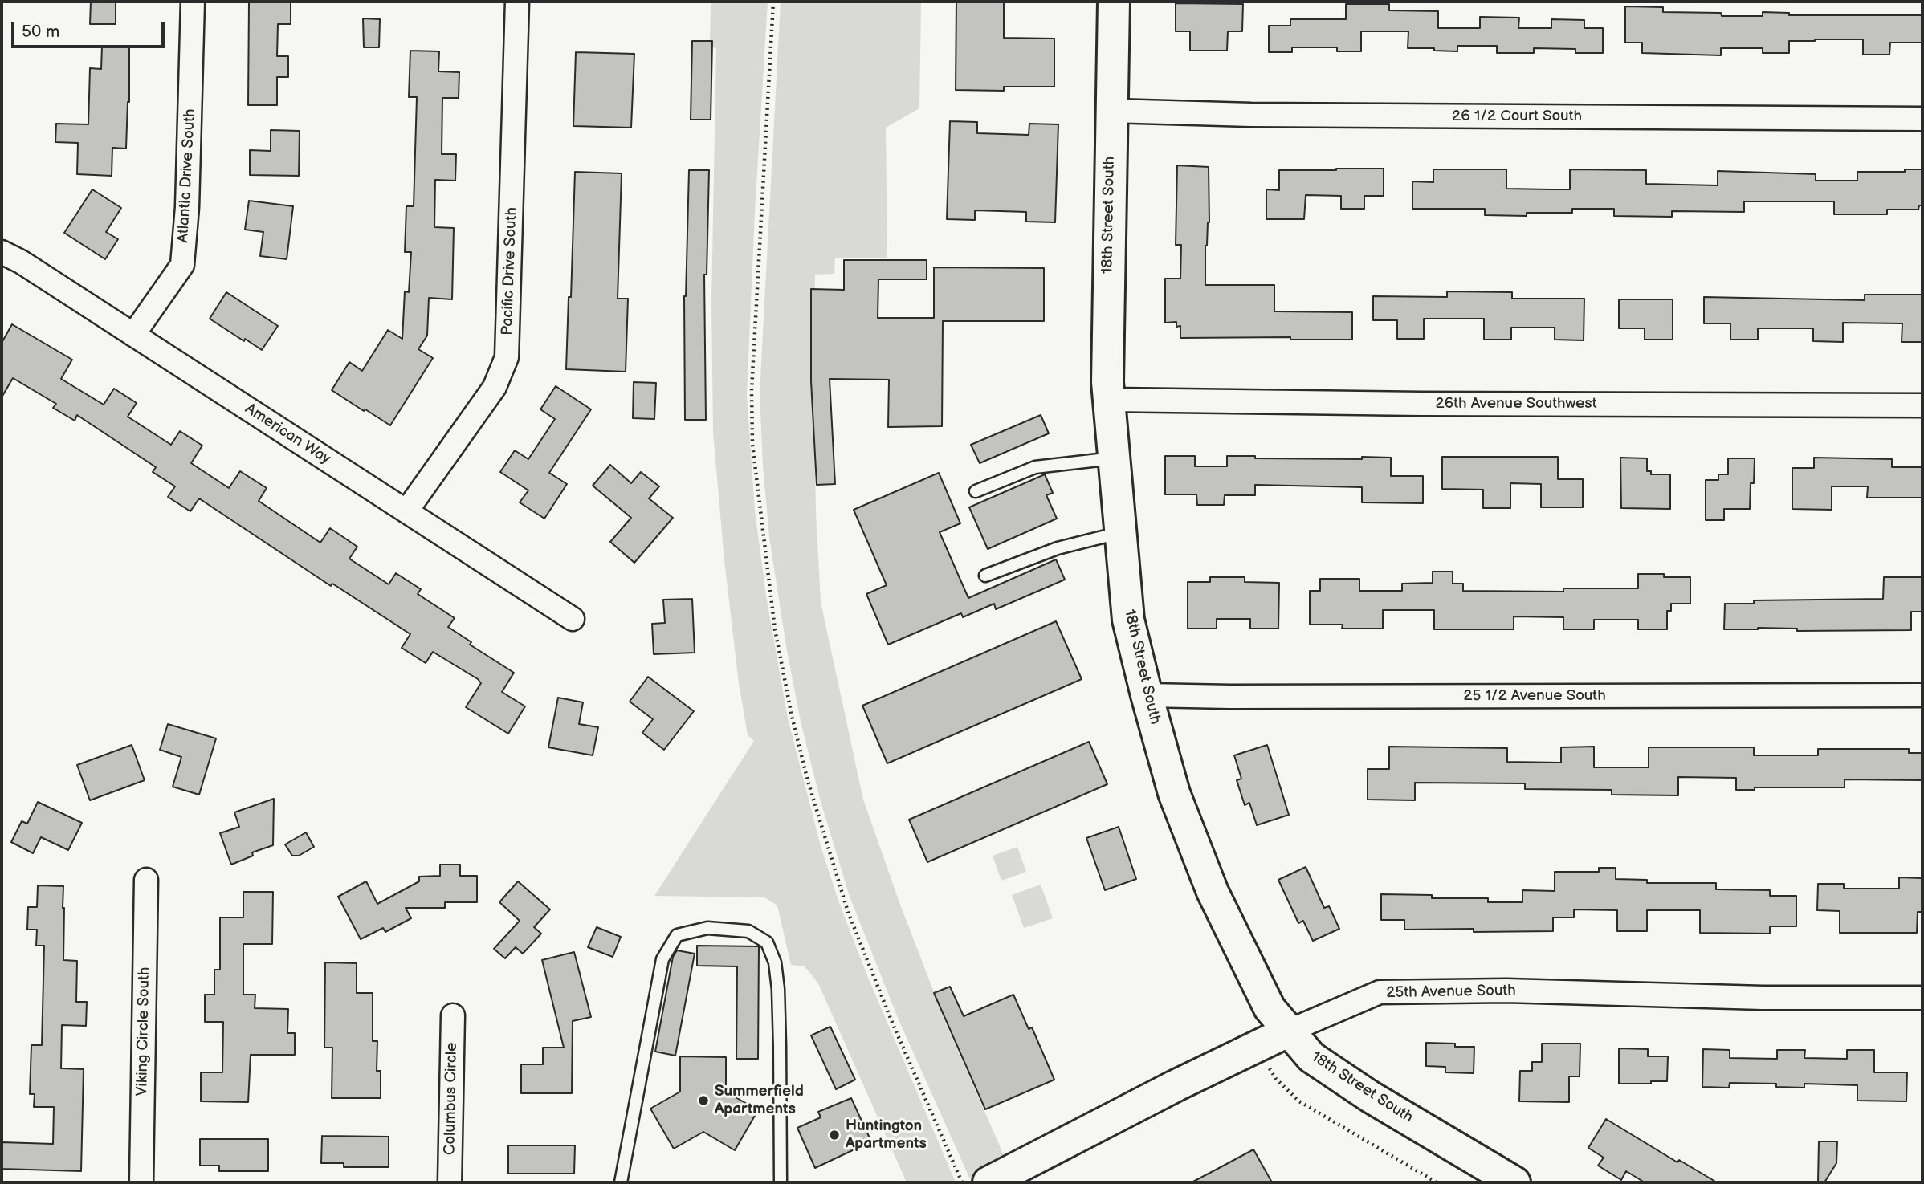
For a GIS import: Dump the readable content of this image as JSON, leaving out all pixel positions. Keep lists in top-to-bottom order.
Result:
{
  "streets": {
    "street": [
      "26 1/2 Court South",
      "Atlantic Drive South",
      "18th Street South",
      "Pacific Drive South",
      "26th Avenue Southwest",
      "American Way",
      "25 1/2 Avenue South",
      "25th Avenue South",
      "Viking Circle South",
      "Columbus Circle"
    ]
  },
  "crossings": [
    ["26 1/2 Court South", "18th Street South"],
    ["Atlantic Drive South", "American Way"],
    ["18th Street South", "26th Avenue Southwest"],
    ["18th Street South", "25 1/2 Avenue South"],
    ["18th Street South", "25th Avenue South"],
    ["Pacific Drive South", "American Way"]
  ],
  "places": ["Summerfield Apartments", "Huntington Apartments"],
  "scale_bar": "50 m"
}
